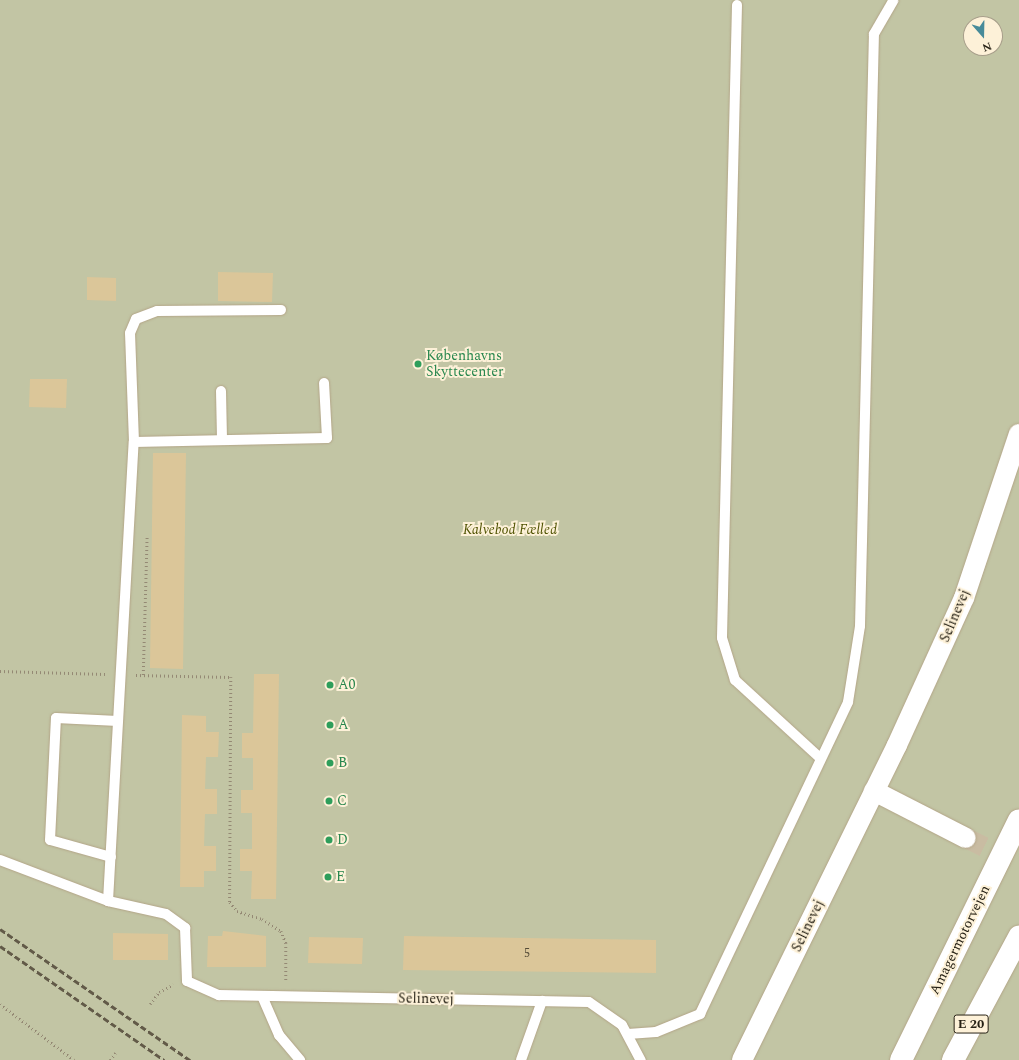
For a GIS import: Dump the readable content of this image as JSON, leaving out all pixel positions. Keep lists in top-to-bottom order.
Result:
{
  "streets": {
    "main road": ["Amagermotorvejen", "E 20"],
    "street": ["Selinevej"]
  },
  "parks": ["Kalvebod Fælled"],
  "places": [
    "Københavns Skyttecenter",
    "A0",
    "A",
    "B",
    "C",
    "D",
    "E"
  ],
  "house_numbers": ["5"],
  "north": "bottom"
}
